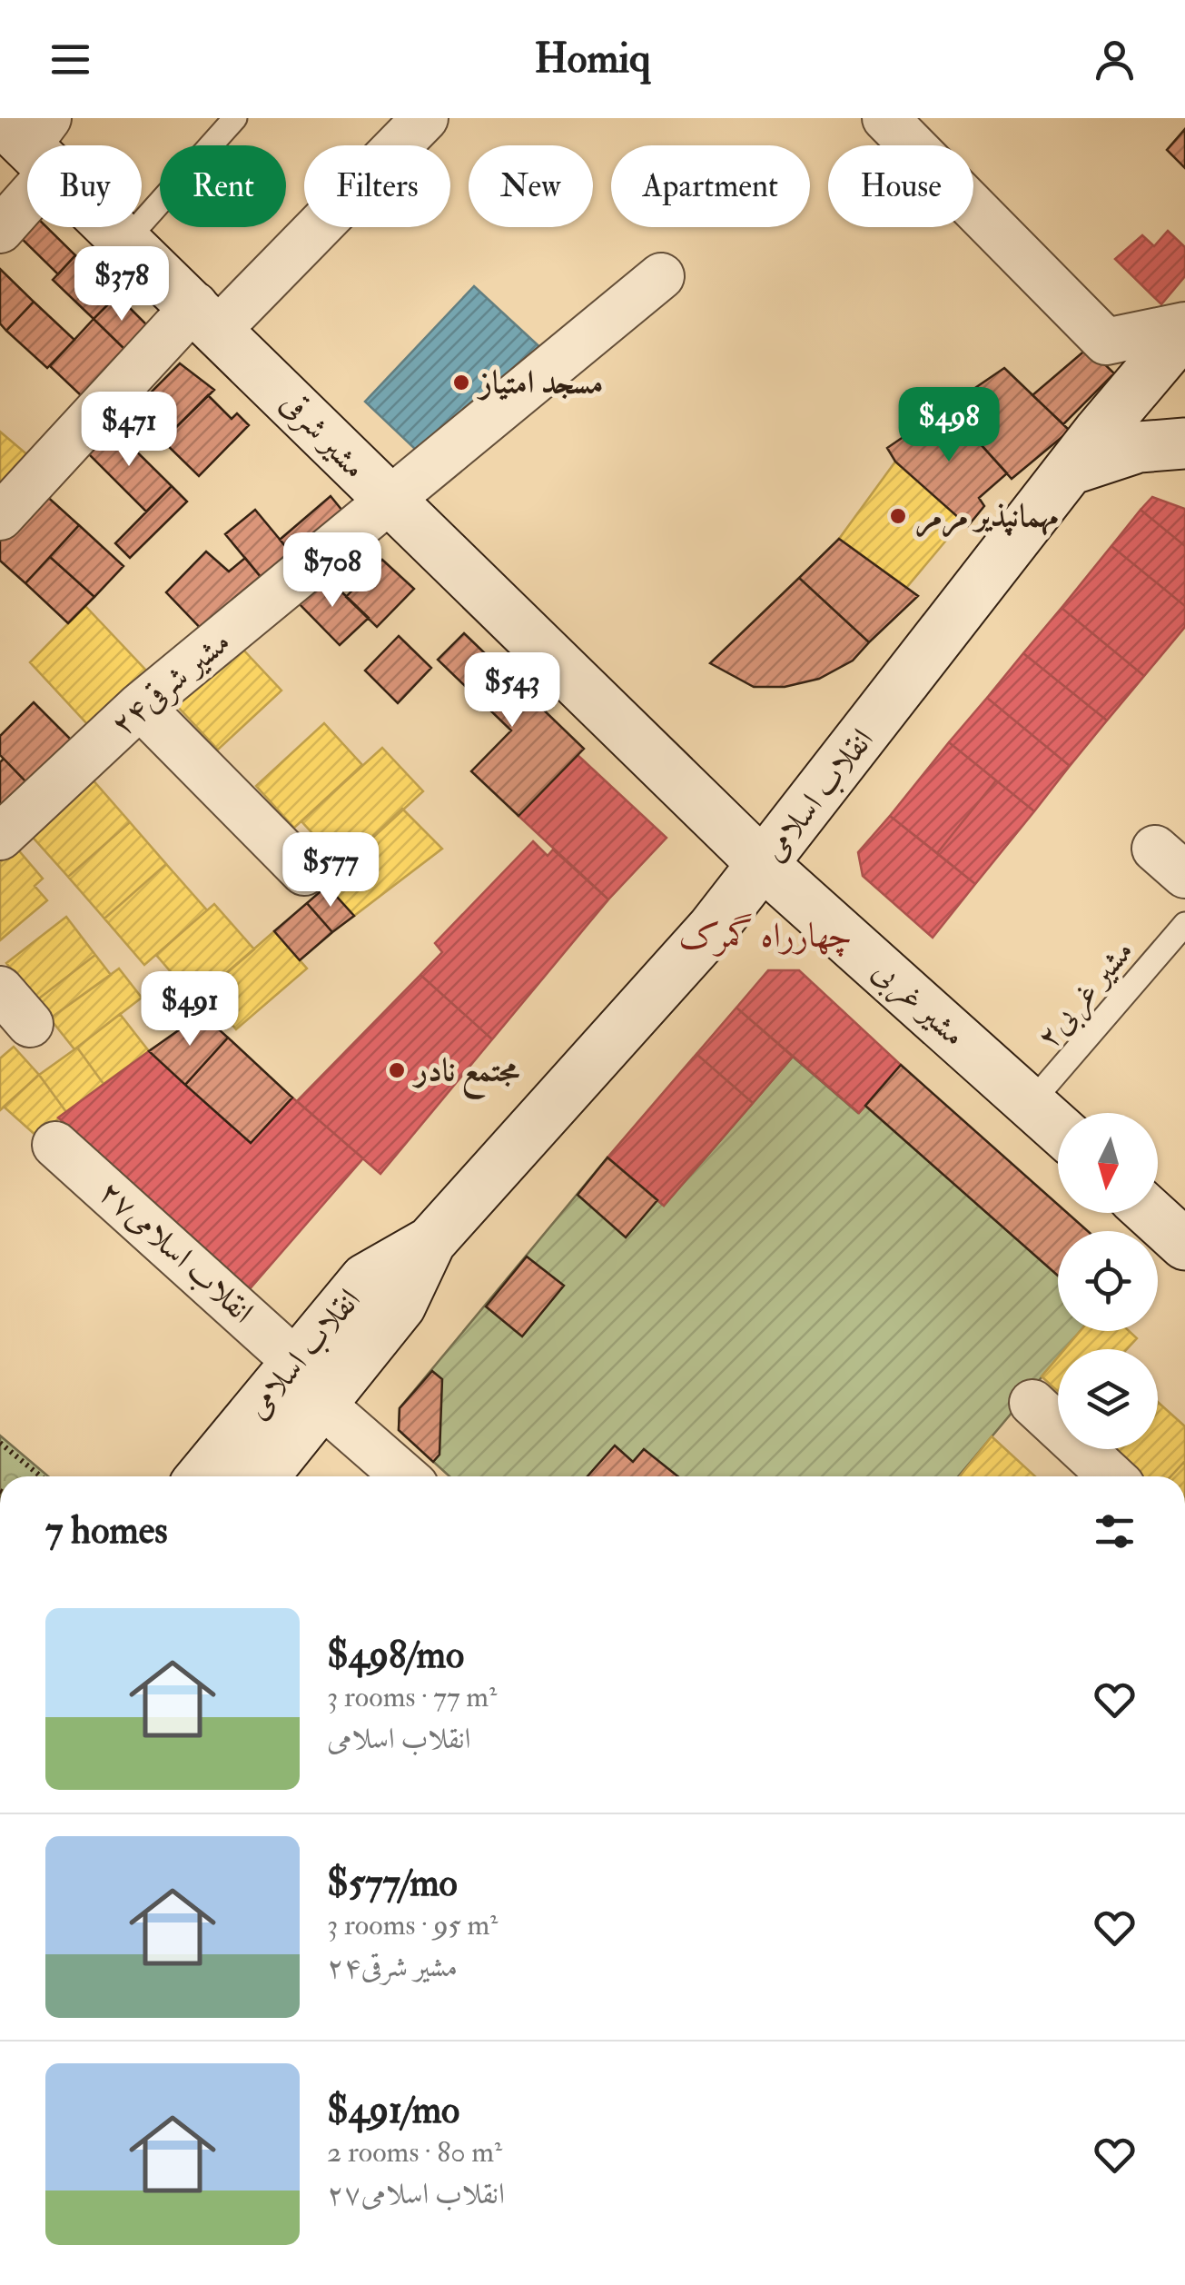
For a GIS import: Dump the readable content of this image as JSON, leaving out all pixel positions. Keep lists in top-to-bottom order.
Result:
{
  "streets": {
    "main road": ["مشیر شرقی", "انقلاب اسلامی", "مشیر غربی"],
    "street": ["مشیر شرقی۲۴", "انقلاب اسلامی۲۷"],
    "lane": ["۲مشیر غربی"]
  },
  "crossings": [
    ["مشیر شرقی", "مشیر شرقی۲۴"],
    ["مشیر شرقی", "انقلاب اسلامی"],
    ["مشیر شرقی", "مشیر غربی"],
    ["انقلاب اسلامی", "مشیر غربی"],
    ["انقلاب اسلامی", "انقلاب اسلامی۲۷"],
    ["۲مشیر غربی", "مشیر غربی"]
  ],
  "districts": ["چهارراه گمرک"],
  "places": ["مسجد امتیاز", "مهمانپذیر مرمر", "مجتمع نادر"],
  "north": "bottom",
  "page": {
    "header": "Homiq",
    "chip": [
      "Buy",
      "Rent",
      "Filters",
      "New",
      "Apartment",
      "House"
    ],
    "price": [
      "$378",
      "$498",
      "$471",
      "$708",
      "$543",
      "$577",
      "$491"
    ],
    "heading": "7 homes",
    "list": [
      {
        "name": "$498/mo",
        "note": "3 rooms · 77 m² · انقلاب اسلامی"
      },
      {
        "name": "$577/mo",
        "note": "3 rooms · 95 m² · مشیر شرقی۲۴"
      },
      {
        "name": "$491/mo",
        "note": "2 rooms · 80 m² · انقلاب اسلامی۲۷"
      }
    ]
  }
}
